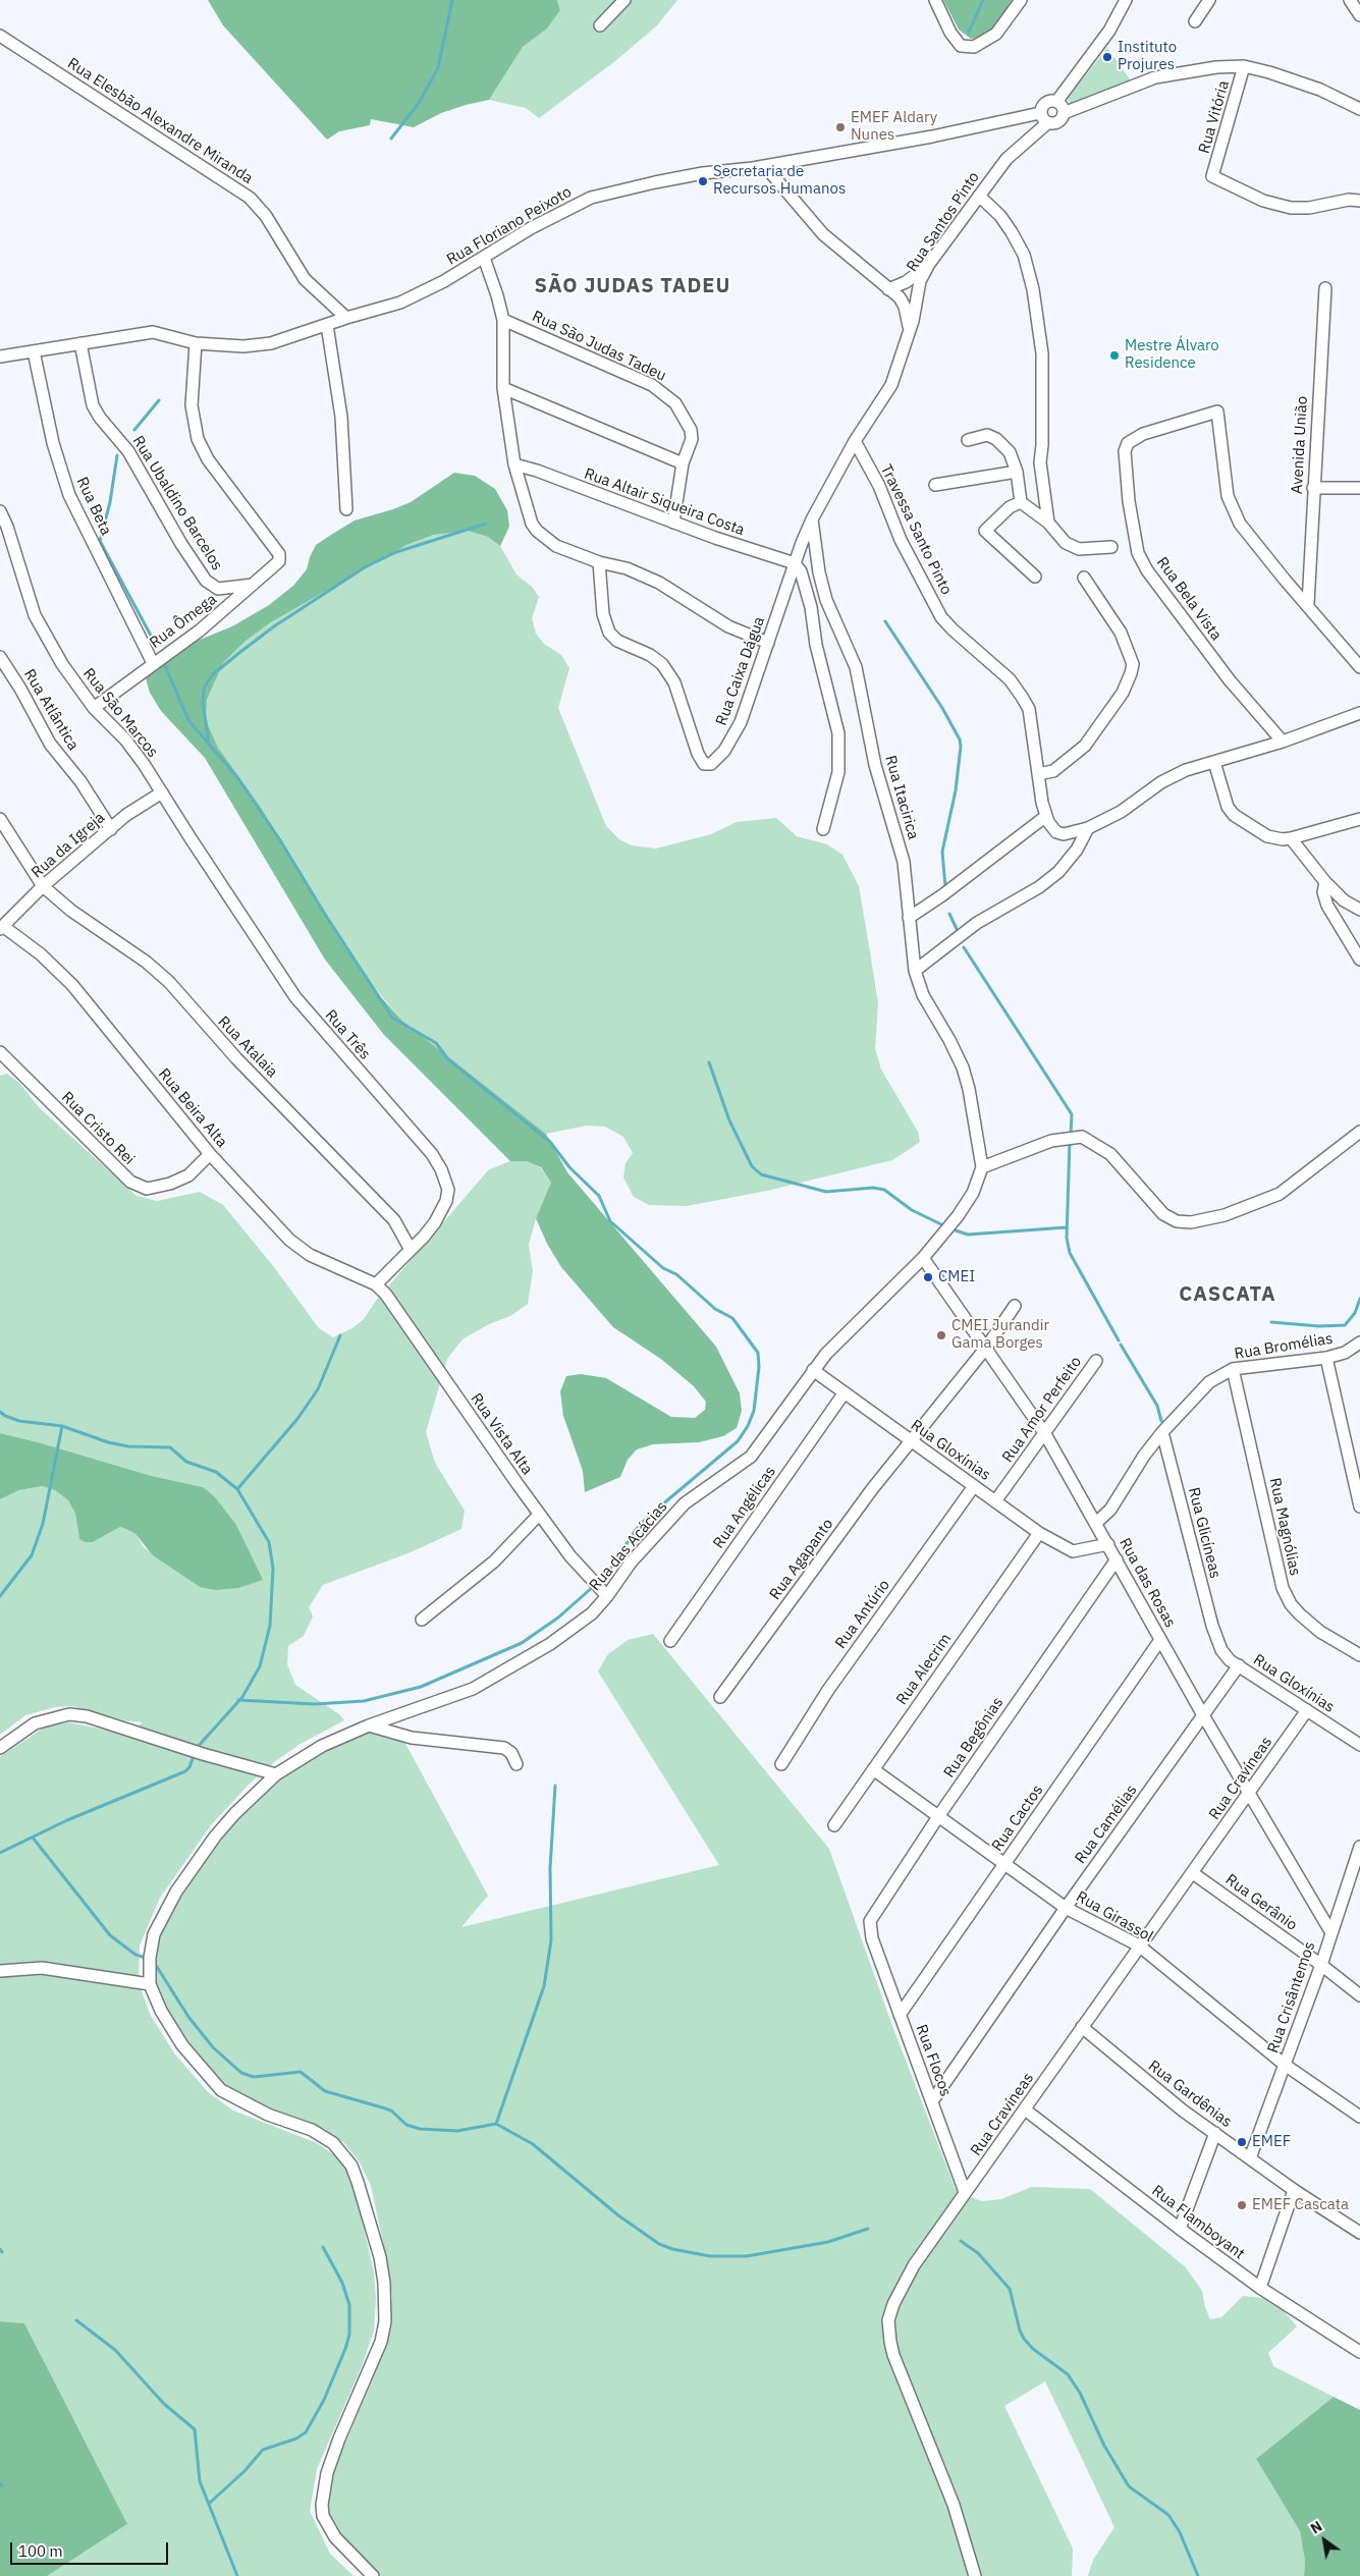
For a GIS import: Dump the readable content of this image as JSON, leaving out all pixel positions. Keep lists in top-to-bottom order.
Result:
{
  "streets": {
    "street": [
      "Rua Vitória",
      "Rua Elesbão Alexandre Miranda",
      "Rua Santos Pinto",
      "Rua Floriano Peixoto",
      "Rua São Judas Tadeu",
      "Avenida União",
      "Rua Altair Siqueira Costa",
      "Rua Ubaldino Barcelos",
      "Rua Beta",
      "Travessa Santo Pinto",
      "Rua Bela Vista",
      "Rua Ômega",
      "Rua Caixa Dágua",
      "Rua Atlântica",
      "Rua São Marcos",
      "Rua Itacirica",
      "Rua da Igreja",
      "Rua Três",
      "Rua Atalaia",
      "Rua Beira Alta",
      "Rua Cristo Rei",
      "Rua Bromélias",
      "Rua Amor Perfeito",
      "Rua Vista Alta",
      "Rua Gloxínias",
      "Rua Angélicas",
      "Rua Magnólias",
      "Rua Glicíneas",
      "Rua das Acácias",
      "Rua Agapanto",
      "Rua das Rosas",
      "Rua Antúrio",
      "Rua Alecrim",
      "Rua Begônias",
      "Rua Cravíneas",
      "Rua Cactos",
      "Rua Camélias",
      "Rua Gerânio",
      "Rua Girassol",
      "Rua Crisântemos",
      "Rua Flocos",
      "Rua Gardênias",
      "Rua Flamboyant"
    ]
  },
  "crossings": [
    ["Rua Elesbão Alexandre Miranda", "Rua Floriano Peixoto"],
    ["Rua Santos Pinto", "Rua Floriano Peixoto"],
    ["Rua Floriano Peixoto", "Rua Ubaldino Barcelos"],
    ["Rua Floriano Peixoto", "Rua Beta"],
    ["Rua Floriano Peixoto", "Rua Ômega"],
    ["Rua São Judas Tadeu", "Rua Altair Siqueira Costa"],
    ["Avenida União", "Rua Bela Vista"],
    ["Rua Altair Siqueira Costa", "Rua Caixa Dágua"],
    ["Rua Ubaldino Barcelos", "Rua Ômega"],
    ["Rua Beta", "Rua Ômega"],
    ["Rua Ômega", "Rua São Marcos"],
    ["Rua Caixa Dágua", "Rua Itacirica"],
    ["Rua Atlântica", "Rua da Igreja"],
    ["Rua São Marcos", "Rua da Igreja"],
    ["Rua São Marcos", "Rua Três"],
    ["Rua Itacirica", "Rua das Acácias"],
    ["Rua da Igreja", "Rua Três"],
    ["Rua da Igreja", "Rua Atalaia"],
    ["Rua da Igreja", "Rua Beira Alta"],
    ["Rua Três", "Rua Atalaia"],
    ["Rua Três", "Rua Beira Alta"],
    ["Rua Três", "Rua Vista Alta"],
    ["Rua Beira Alta", "Rua Cristo Rei"],
    ["Rua Beira Alta", "Rua Vista Alta"],
    ["Rua Bromélias", "Rua Magnólias"],
    ["Rua Bromélias", "Rua Glicíneas"],
    ["Rua Bromélias", "Rua das Rosas"],
    ["Rua Amor Perfeito", "Rua Gloxínias"],
    ["Rua Amor Perfeito", "Rua das Rosas"],
    ["Rua Vista Alta", "Rua das Acácias"],
    ["Rua Gloxínias", "Rua Angélicas"],
    ["Rua Gloxínias", "Rua Glicíneas"],
    ["Rua Gloxínias", "Rua das Acácias"],
    ["Rua Gloxínias", "Rua Agapanto"],
    ["Rua Gloxínias", "Rua das Rosas"],
    ["Rua Gloxínias", "Rua Antúrio"],
    ["Rua Gloxínias", "Rua Alecrim"],
    ["Rua Gloxínias", "Rua Cravíneas"],
    ["Rua Gloxínias", "Rua Camélias"],
    ["Rua das Acácias", "Rua das Rosas"],
    ["Rua Agapanto", "Rua das Rosas"],
    ["Rua das Rosas", "Rua Begônias"],
    ["Rua das Rosas", "Rua Cravíneas"],
    ["Rua das Rosas", "Rua Cactos"],
    ["Rua das Rosas", "Rua Camélias"],
    ["Rua das Rosas", "Rua Crisântemos"],
    ["Rua Alecrim", "Rua Girassol"],
    ["Rua Begônias", "Rua Girassol"],
    ["Rua Begônias", "Rua Flocos"],
    ["Rua Cravíneas", "Rua Gerânio"],
    ["Rua Cravíneas", "Rua Girassol"],
    ["Rua Cravíneas", "Rua Flocos"],
    ["Rua Cravíneas", "Rua Gardênias"],
    ["Rua Cravíneas", "Rua Flamboyant"],
    ["Rua Cactos", "Rua Girassol"],
    ["Rua Cactos", "Rua Flocos"],
    ["Rua Camélias", "Rua Girassol"],
    ["Rua Camélias", "Rua Flocos"],
    ["Rua Gerânio", "Rua Crisântemos"],
    ["Rua Girassol", "Rua Crisântemos"],
    ["Rua Crisântemos", "Rua Gardênias"]
  ],
  "districts": ["SÃO JUDAS TADEU", "CASCATA"],
  "places": [
    "Instituto Projures",
    "EMEF Aldary Nunes",
    "Secretaria de Recursos Humanos",
    "Mestre Álvaro Residence",
    "CMEI",
    "CMEI Jurandir Gama Borges",
    "EMEF",
    "EMEF Cascata"
  ],
  "scale_bar": "100 m",
  "north": "top left"
}
